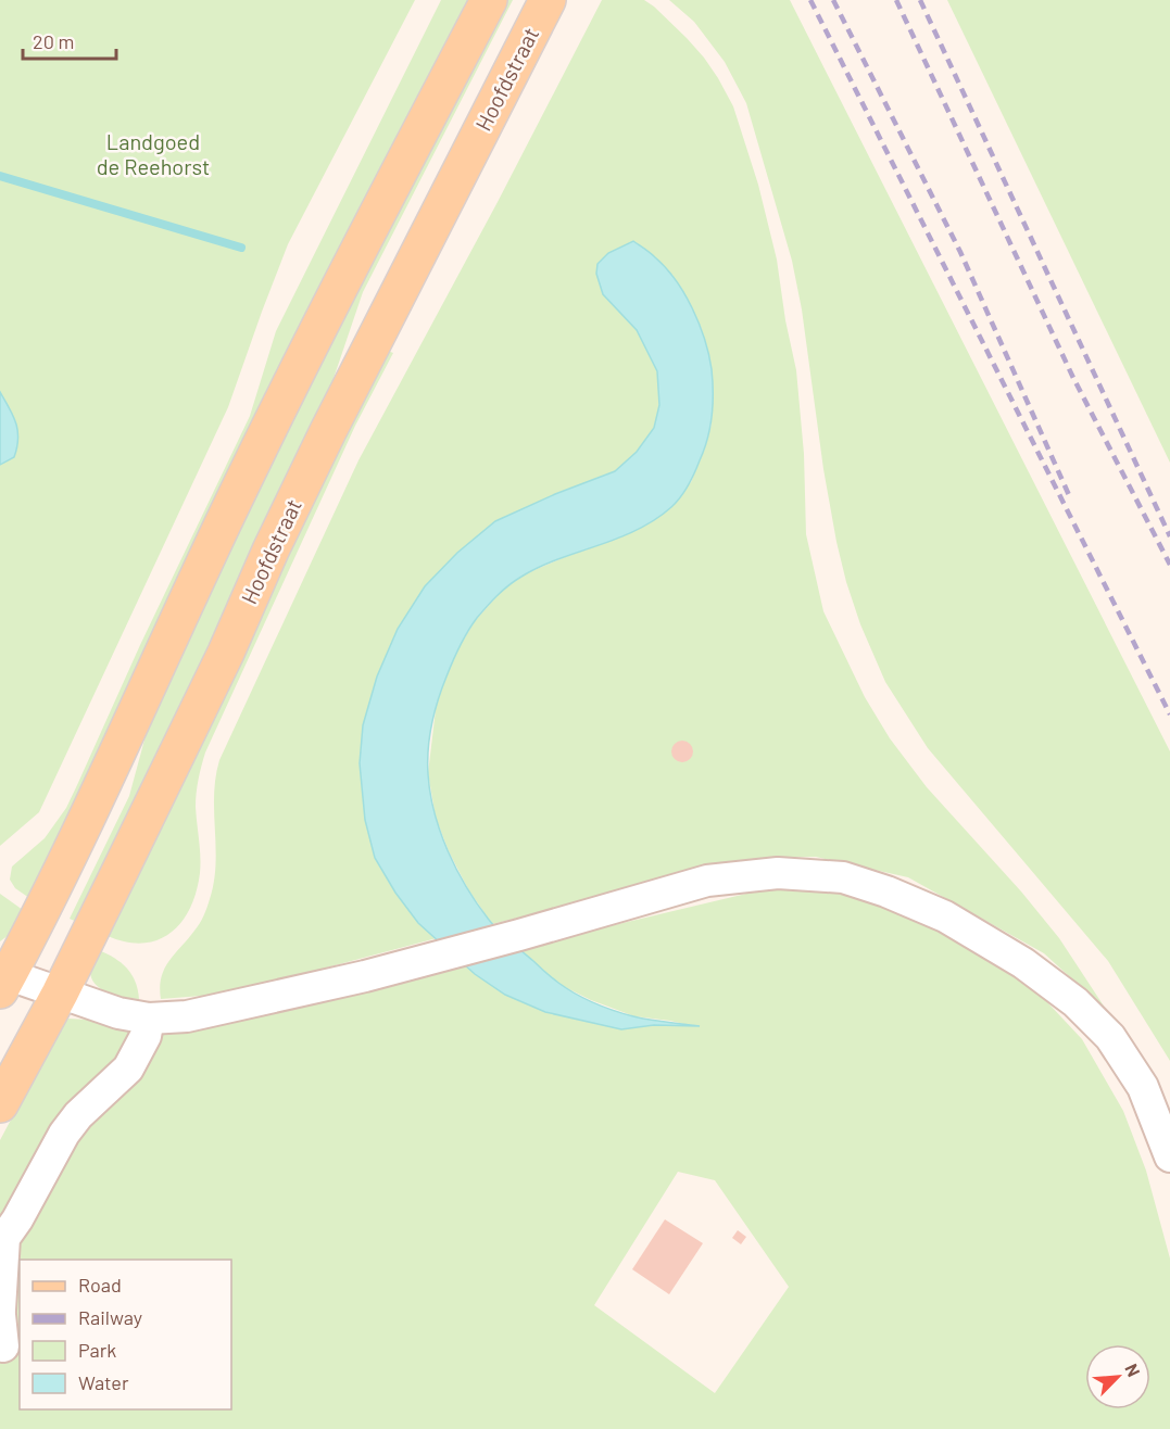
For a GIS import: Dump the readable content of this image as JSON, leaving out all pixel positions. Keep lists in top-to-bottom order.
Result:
{
  "streets": {
    "main road": ["Hoofdstraat"]
  },
  "parks": ["Landgoed de Reehorst"],
  "legend": [
    "Road",
    "Railway",
    "Park",
    "Water"
  ],
  "scale_bar": "20 m",
  "north": "top right"
}
